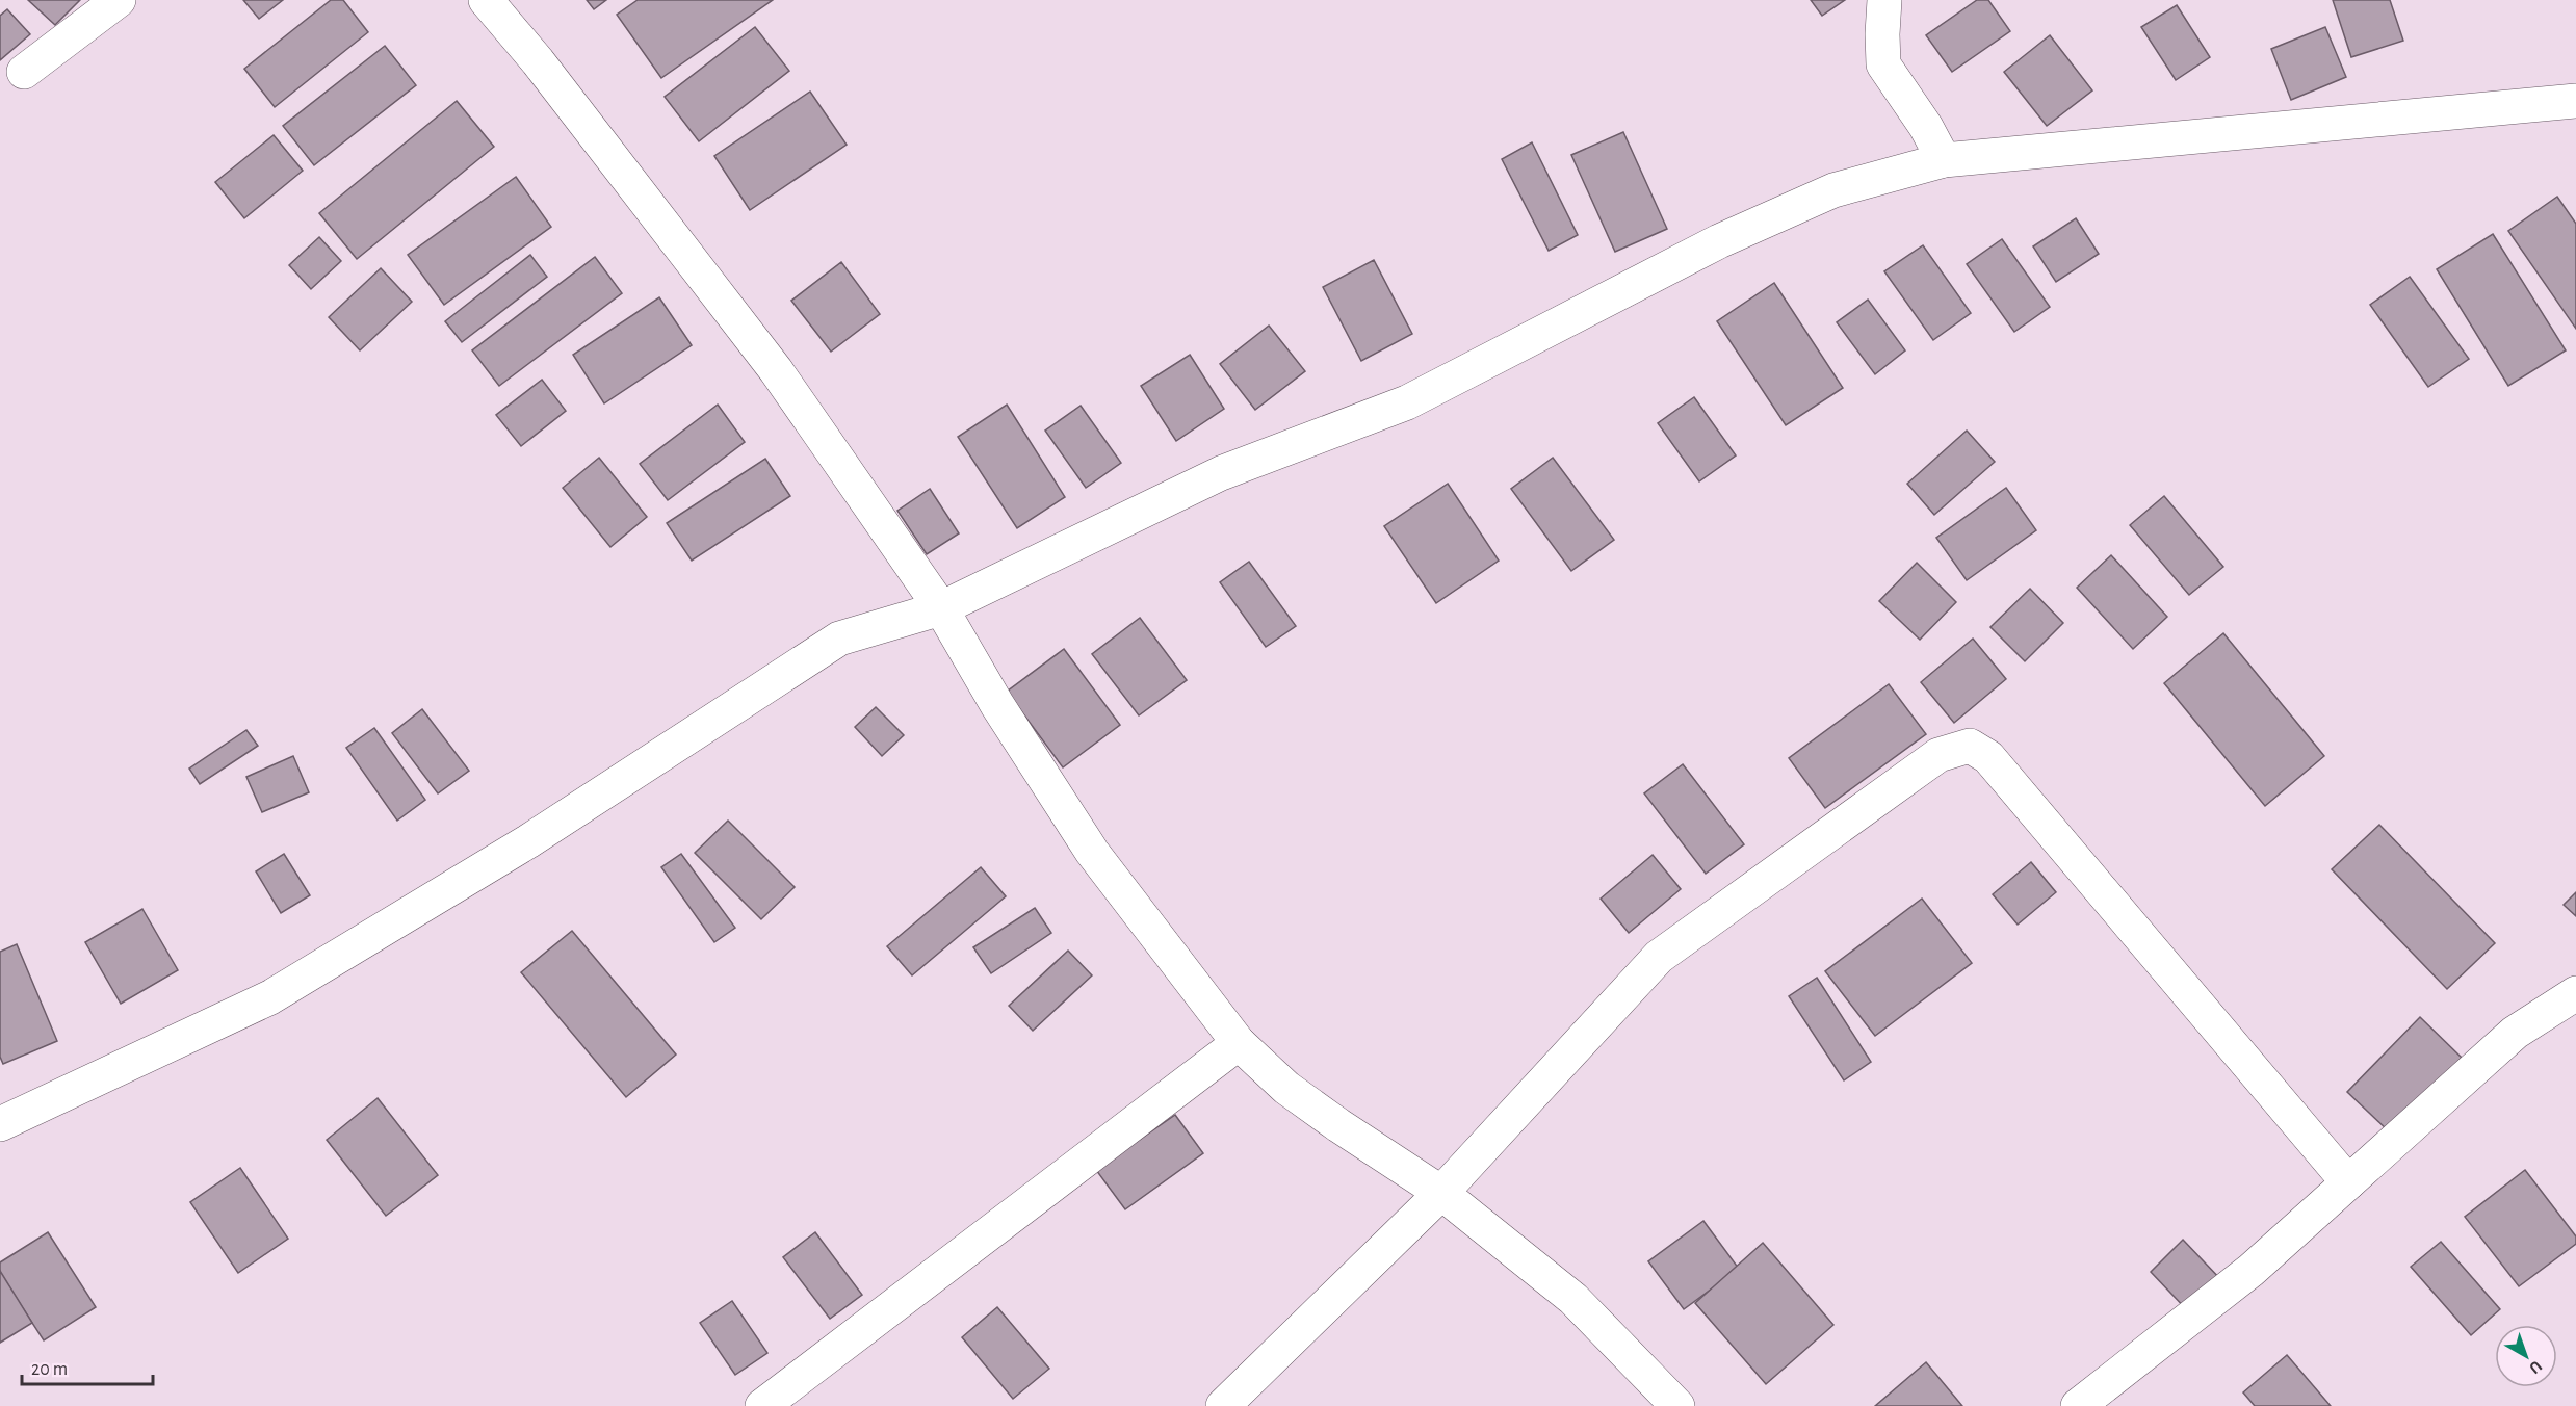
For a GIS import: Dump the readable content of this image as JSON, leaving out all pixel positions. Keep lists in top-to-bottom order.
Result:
{
  "scale_bar": "20 m",
  "north": "bottom right"
}
